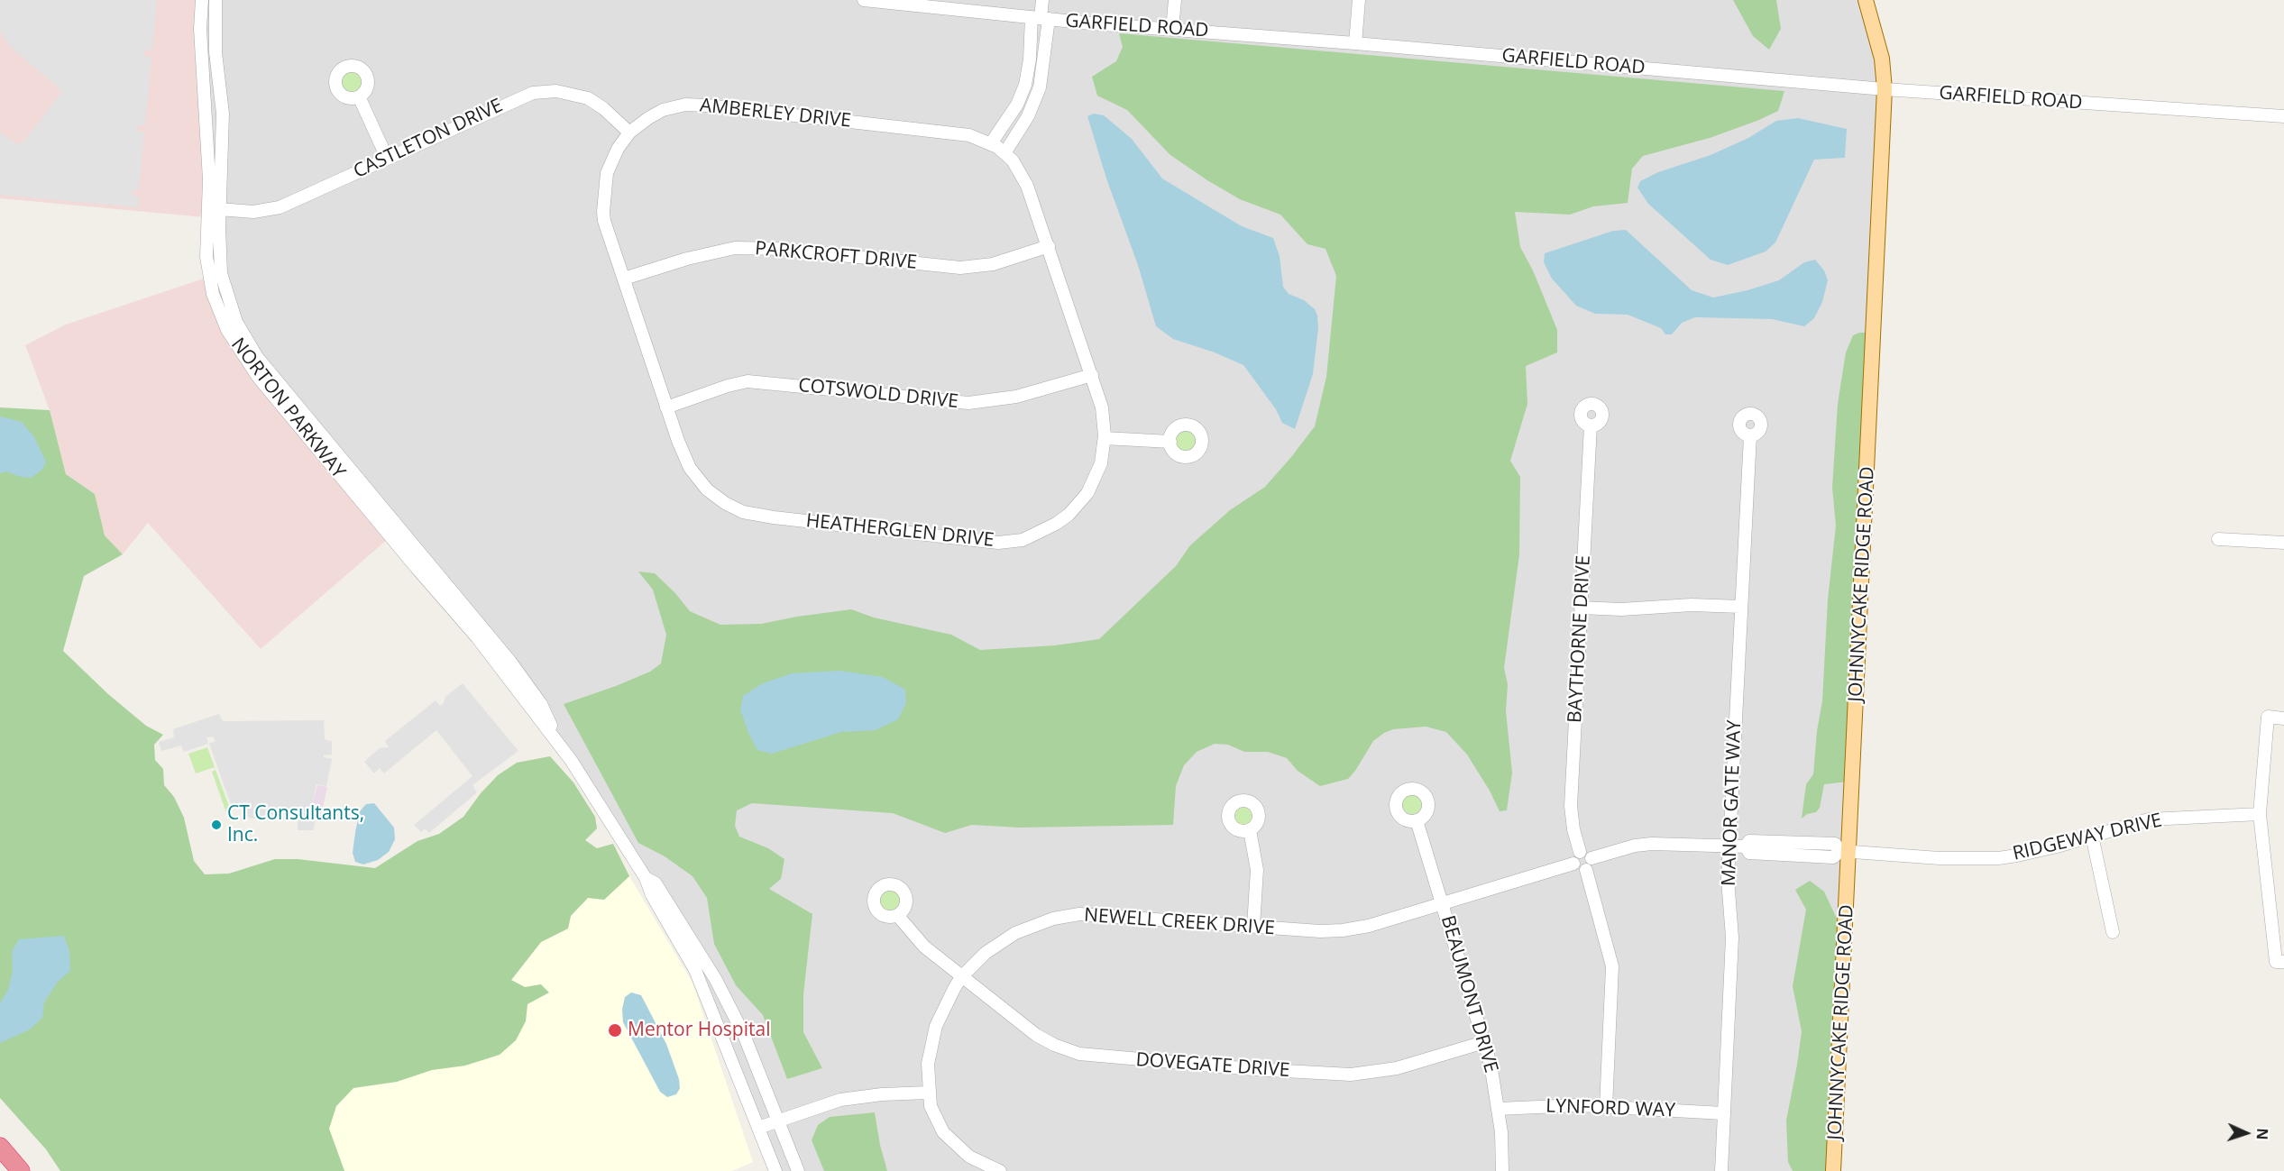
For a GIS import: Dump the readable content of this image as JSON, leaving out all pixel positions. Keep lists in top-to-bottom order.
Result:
{
  "streets": {
    "main road": ["JOHNNYCAKE RIDGE ROAD"],
    "street": [
      "GARFIELD ROAD",
      "AMBERLEY DRIVE",
      "CASTLETON DRIVE",
      "PARKCROFT DRIVE",
      "COTSWOLD DRIVE",
      "NORTON PARKWAY",
      "HEATHERGLEN DRIVE",
      "BAYTHORNE DRIVE",
      "MANOR GATE WAY",
      "RIDGEWAY DRIVE",
      "NEWELL CREEK DRIVE",
      "BEAUMONT DRIVE",
      "DOVEGATE DRIVE",
      "LYNFORD WAY"
    ]
  },
  "crossings": [
    ["GARFIELD ROAD", "JOHNNYCAKE RIDGE ROAD"],
    ["AMBERLEY DRIVE", "CASTLETON DRIVE"],
    ["AMBERLEY DRIVE", "PARKCROFT DRIVE"],
    ["AMBERLEY DRIVE", "COTSWOLD DRIVE"],
    ["AMBERLEY DRIVE", "HEATHERGLEN DRIVE"],
    ["CASTLETON DRIVE", "NORTON PARKWAY"],
    ["PARKCROFT DRIVE", "HEATHERGLEN DRIVE"],
    ["COTSWOLD DRIVE", "HEATHERGLEN DRIVE"],
    ["JOHNNYCAKE RIDGE ROAD", "RIDGEWAY DRIVE"],
    ["BAYTHORNE DRIVE", "NEWELL CREEK DRIVE"],
    ["MANOR GATE WAY", "LYNFORD WAY"],
    ["NEWELL CREEK DRIVE", "BEAUMONT DRIVE"],
    ["NEWELL CREEK DRIVE", "DOVEGATE DRIVE"],
    ["BEAUMONT DRIVE", "DOVEGATE DRIVE"],
    ["BEAUMONT DRIVE", "LYNFORD WAY"]
  ],
  "places": ["CT Consultants, Inc.", "Mentor Hospital"],
  "north": "right"
}
